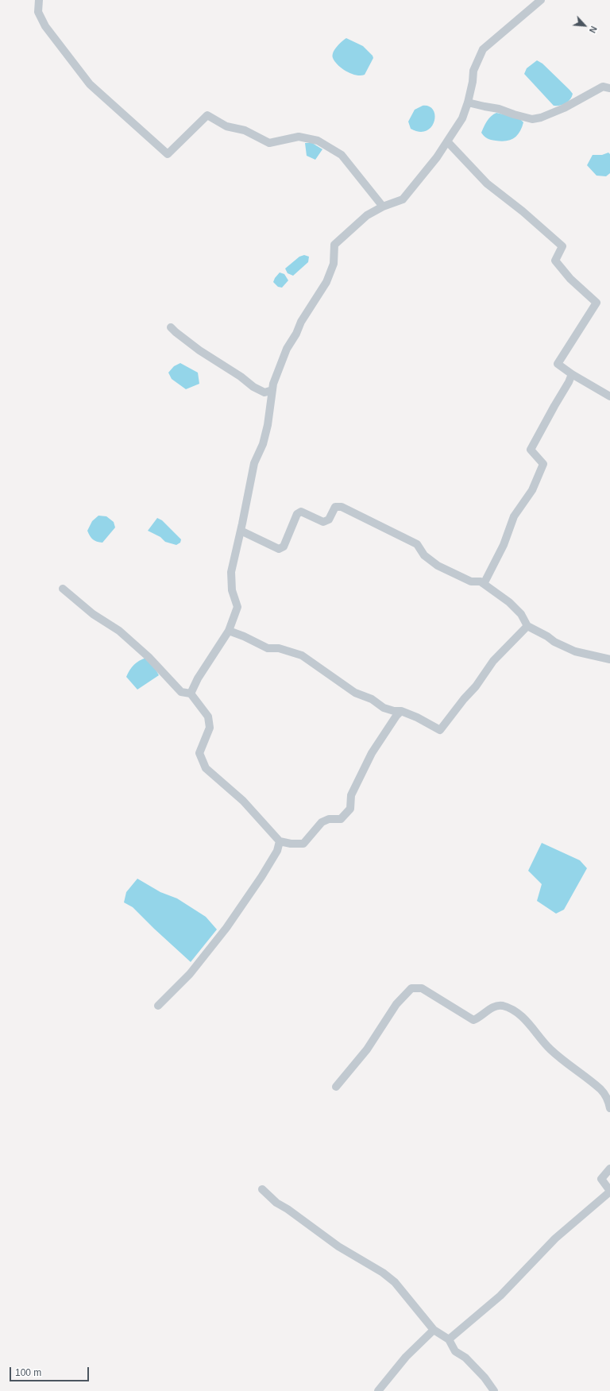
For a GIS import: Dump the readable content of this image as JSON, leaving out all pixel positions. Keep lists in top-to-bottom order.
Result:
{
  "scale_bar": "100 m",
  "north": "bottom right"
}
